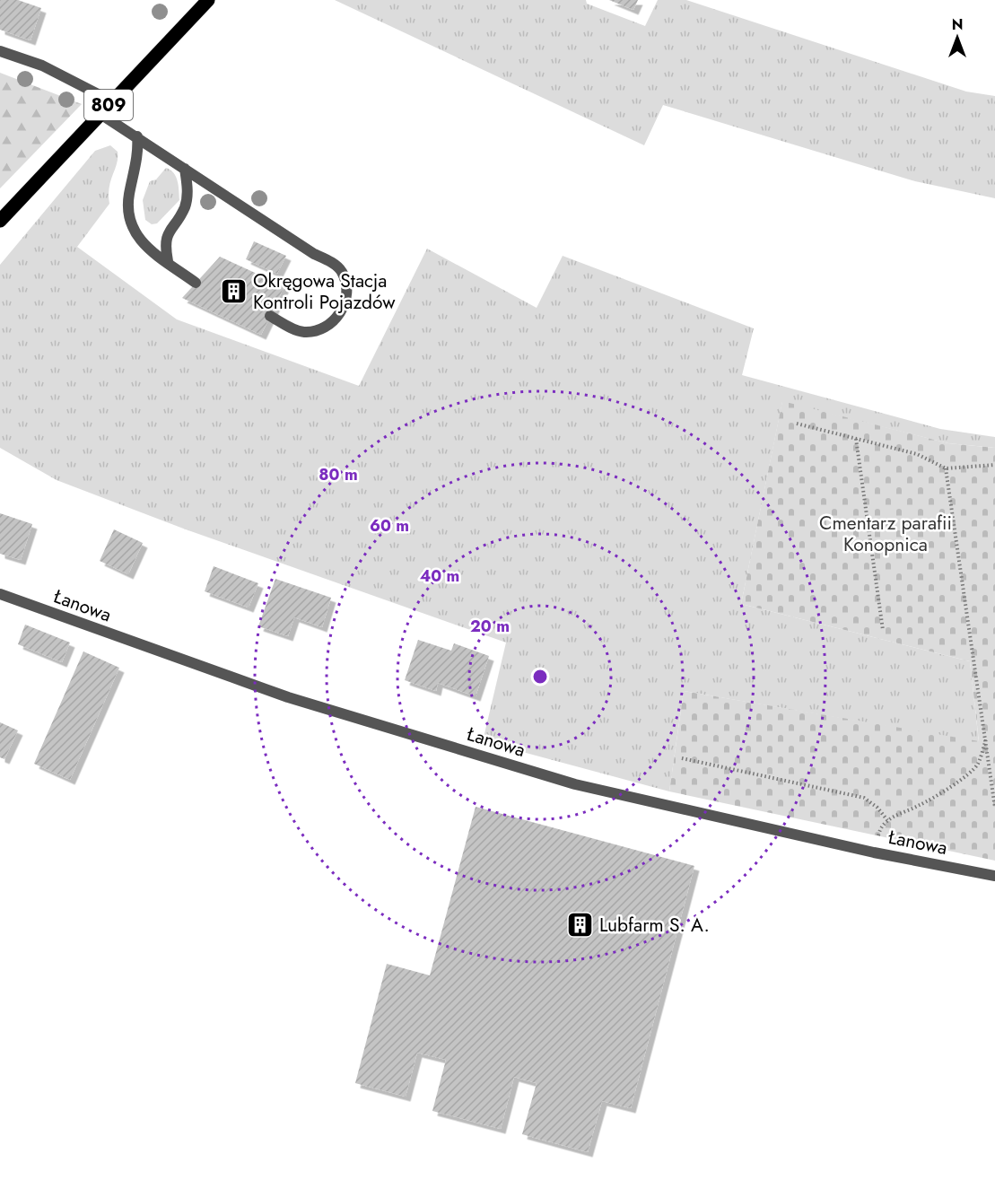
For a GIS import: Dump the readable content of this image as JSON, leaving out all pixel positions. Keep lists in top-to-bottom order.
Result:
{
  "streets": {
    "main road": ["809"],
    "street": ["Łanowa"]
  },
  "parks": ["Cmentarz parafii Konopnica"],
  "places": {
    "building": ["Okręgowa Stacja Kontroli Pojazdów", "Lubfarm S. A."]
  },
  "north": "top",
  "rings": [
    "80 m",
    "60 m",
    "40 m",
    "20 m"
  ]
}
